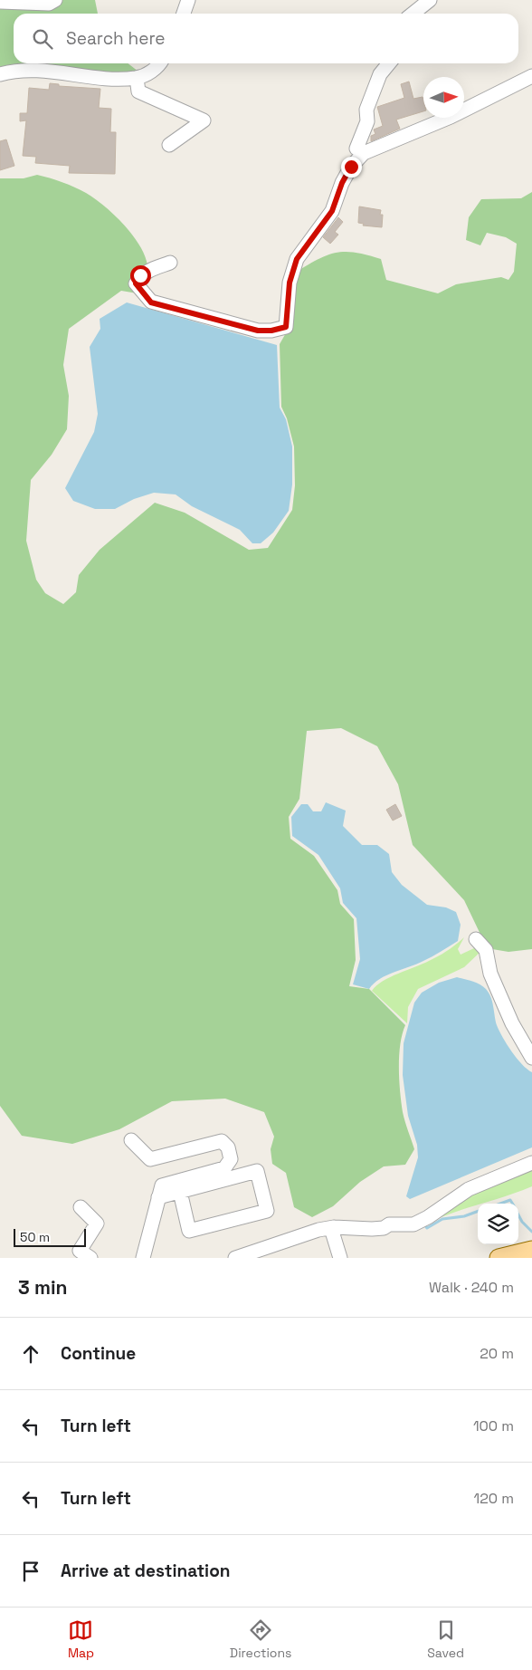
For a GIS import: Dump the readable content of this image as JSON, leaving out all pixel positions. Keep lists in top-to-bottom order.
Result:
{
  "scale_bar": "50 m",
  "north": "right",
  "page": {
    "search": "Search here",
    "scale": "50 m",
    "heading": ["3 min", "Walk · 240 m"],
    "list": [
      ["Continue", "20 m"],
      ["Turn left", "100 m"],
      ["Turn left", "120 m"],
      "Arrive at destination"
    ],
    "nav": ["Map", "Directions", "Saved"]
  }
}
